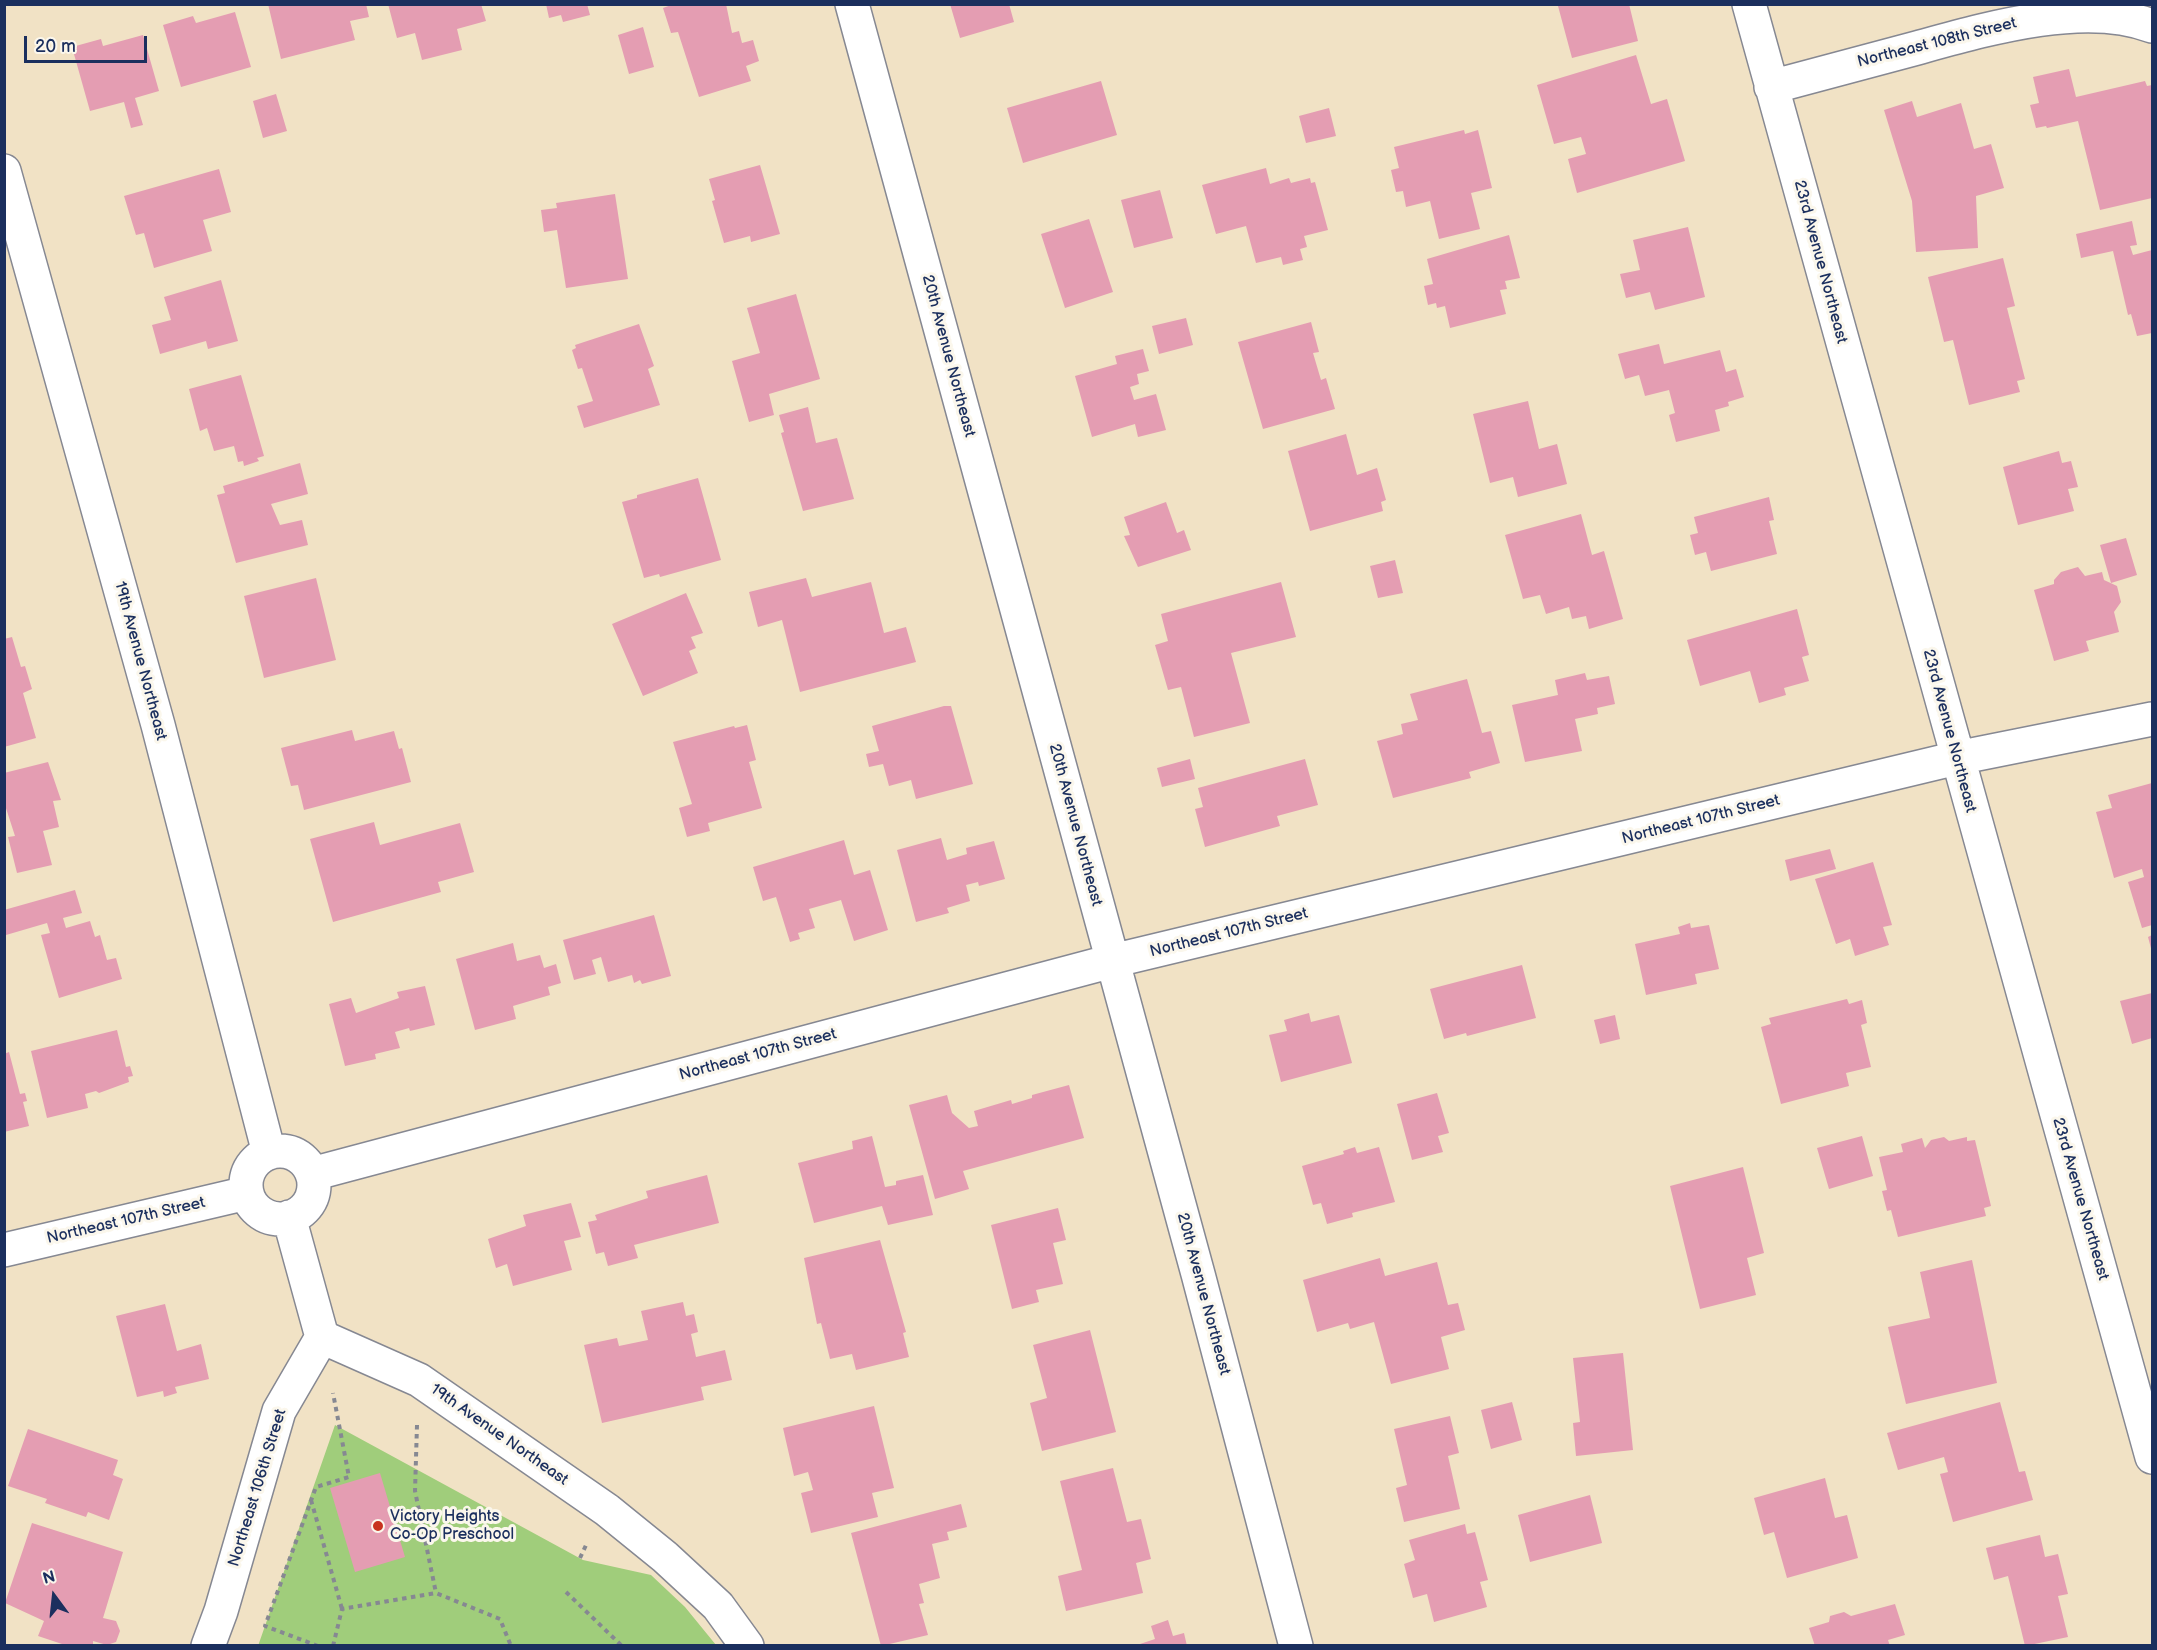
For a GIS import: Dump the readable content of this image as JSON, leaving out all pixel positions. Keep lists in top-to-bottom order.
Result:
{
  "streets": {
    "street": [
      "Northeast 108th Street",
      "23rd Avenue Northeast",
      "20th Avenue Northeast",
      "19th Avenue Northeast",
      "Northeast 107th Street",
      "Northeast 106th Street"
    ]
  },
  "crossings": [
    ["Northeast 108th Street", "23rd Avenue Northeast"],
    ["23rd Avenue Northeast", "Northeast 107th Street"],
    ["20th Avenue Northeast", "Northeast 107th Street"],
    ["19th Avenue Northeast", "Northeast 107th Street"],
    ["19th Avenue Northeast", "Northeast 106th Street"]
  ],
  "places": ["Victory Heights Co-Op Preschool"],
  "scale_bar": "20 m",
  "north": "top"
}
